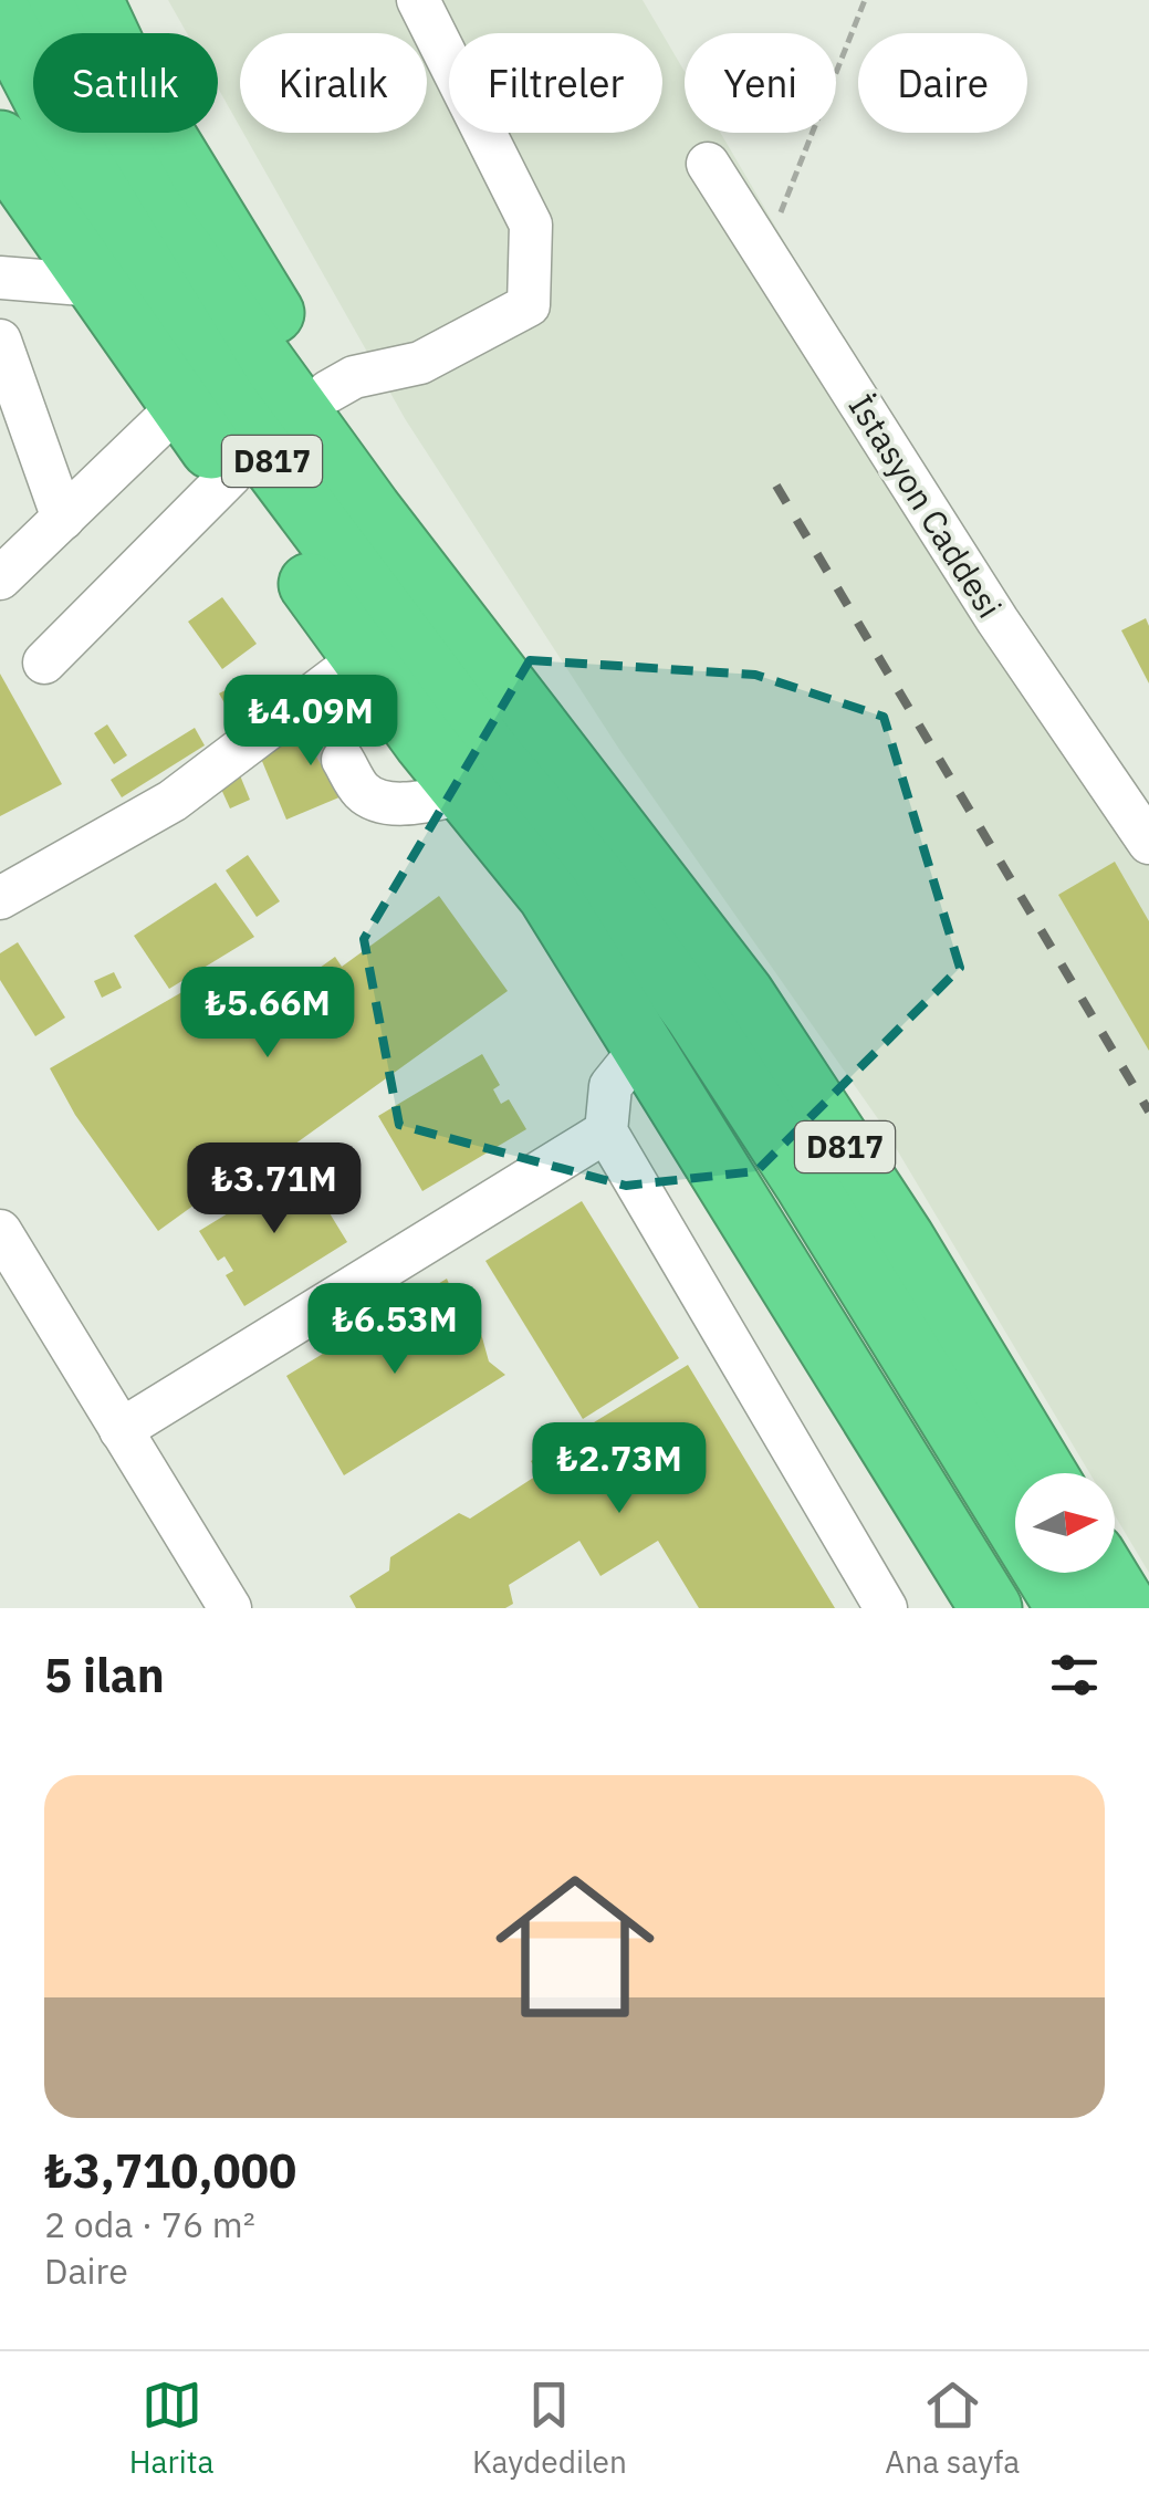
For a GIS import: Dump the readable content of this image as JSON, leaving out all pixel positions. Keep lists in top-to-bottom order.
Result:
{
  "streets": {
    "highway": ["D817"],
    "street": ["İstasyon Caddesi"]
  },
  "north": "right",
  "page": {
    "chip": [
      "Satılık",
      "Kiralık",
      "Filtreler",
      "Yeni",
      "Daire"
    ],
    "price": [
      "₺4.09M",
      "₺5.66M",
      "₺3.71M",
      "₺6.53M",
      "₺2.73M"
    ],
    "heading": "5 ilan",
    "list": [
      {
        "name": "₺3,710,000",
        "note": "2 oda · 76 m² · Daire"
      }
    ],
    "tabs": ["Harita", "Kaydedilen", "Ana sayfa"]
  }
}
